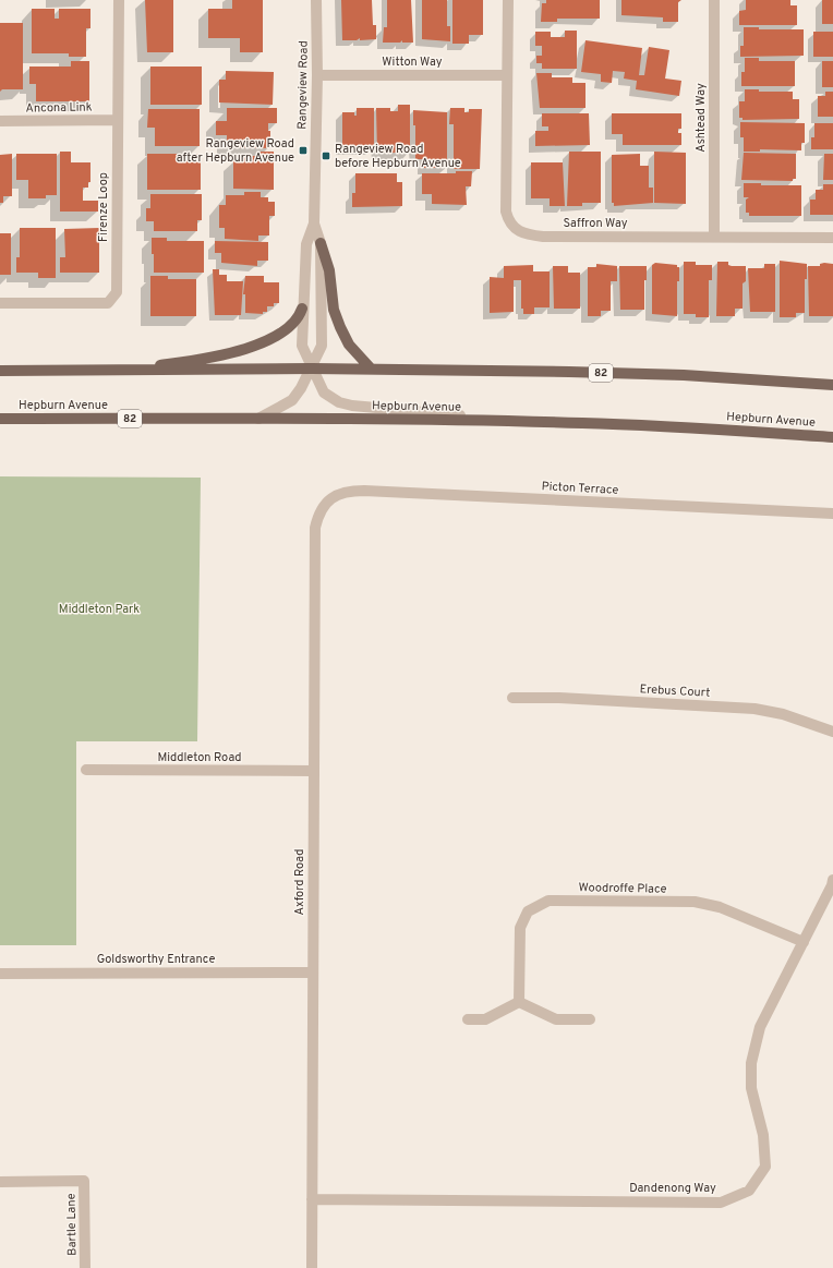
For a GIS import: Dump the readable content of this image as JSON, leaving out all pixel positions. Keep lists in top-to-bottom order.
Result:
{
  "streets": {
    "main road": ["82", "Hepburn Avenue"],
    "street": [
      "Witton Way",
      "Rangeview Road",
      "Ancona Link",
      "Ashtead Way",
      "Firenze Loop",
      "Saffron Way",
      "Picton Terrace",
      "Erebus Court",
      "Middleton Road",
      "Axford Road",
      "Woodroffe Place",
      "Goldsworthy Entrance",
      "Dandenong Way",
      "Bartle Lane"
    ]
  },
  "crossings": [
    ["Witton Way", "Rangeview Road"],
    ["Witton Way", "Saffron Way"],
    ["Rangeview Road", "82"],
    ["Rangeview Road", "Hepburn Avenue"],
    ["Ancona Link", "Firenze Loop"],
    ["Ashtead Way", "Saffron Way"],
    ["Picton Terrace", "Axford Road"],
    ["Middleton Road", "Axford Road"],
    ["Axford Road", "Goldsworthy Entrance"],
    ["Axford Road", "Dandenong Way"],
    ["Woodroffe Place", "Dandenong Way"]
  ],
  "parks": ["Middleton Park"],
  "places": {
    "transit": ["Rangeview Road after Hepburn Avenue", "Rangeview Road before Hepburn Avenue"]
  }
}
